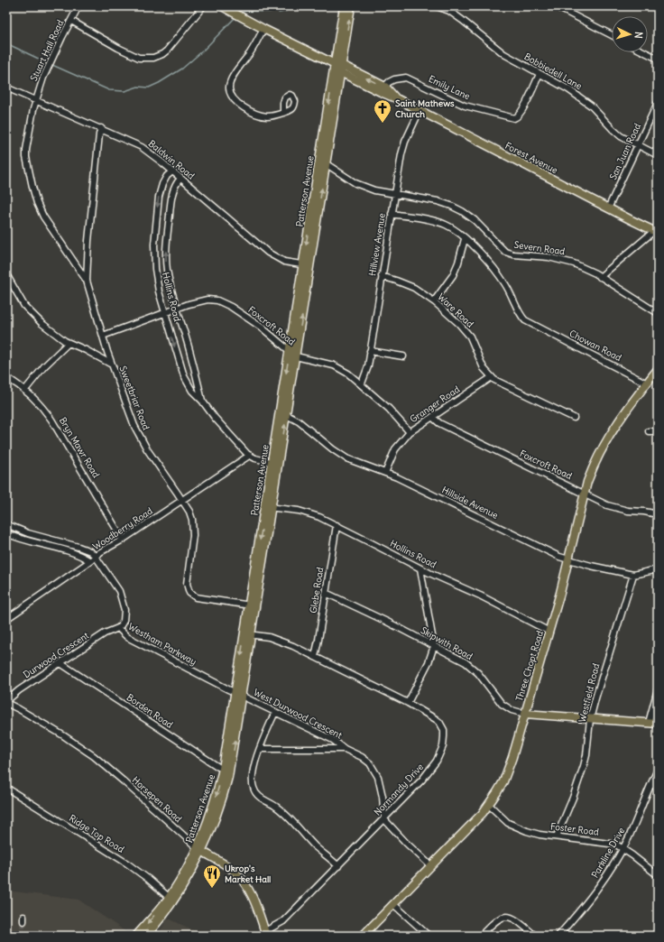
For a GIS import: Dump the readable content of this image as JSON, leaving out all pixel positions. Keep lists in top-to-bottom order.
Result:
{
  "streets": {
    "main road": [
      "Forest Avenue",
      "Patterson Avenue",
      "Skipwith Road",
      "Three Chopt Road",
      "Horsepen Road"
    ],
    "street": [
      "Stuart Hall Road",
      "Bobbiedell Lane",
      "Emily Lane",
      "San Juan Road",
      "Baldwin Road",
      "Hillview Avenue",
      "Severn Road",
      "Hollins Road",
      "Ware Road",
      "Foxcroft Road",
      "Chowan Road",
      "Sweetbriar Road",
      "Granger Road",
      "Bryn Mawr Road",
      "Hillside Avenue",
      "Woodberry Road",
      "Glebe Road",
      "Westham Parkway",
      "Durwood Crescent",
      "Westfield Road",
      "Borden Road",
      "West Durwood Crescent",
      "Normandy Drive",
      "Foster Road",
      "Ridge Top Road",
      "Parkline Drive"
    ]
  },
  "crossings": [
    ["Stuart Hall Road", "Baldwin Road"],
    ["Stuart Hall Road", "Sweetbriar Road"],
    ["Bobbiedell Lane", "Emily Lane"],
    ["Bobbiedell Lane", "San Juan Road"],
    ["Emily Lane", "Forest Avenue"],
    ["San Juan Road", "Forest Avenue"],
    ["Forest Avenue", "Patterson Avenue"],
    ["Forest Avenue", "Hillview Avenue"],
    ["Baldwin Road", "Patterson Avenue"],
    ["Baldwin Road", "Hollins Road"],
    ["Baldwin Road", "Sweetbriar Road"],
    ["Patterson Avenue", "Severn Road"],
    ["Patterson Avenue", "Hollins Road"],
    ["Patterson Avenue", "Foxcroft Road"],
    ["Patterson Avenue", "Sweetbriar Road"],
    ["Patterson Avenue", "Hillside Avenue"],
    ["Patterson Avenue", "Westham Parkway"],
    ["Patterson Avenue", "Borden Road"],
    ["Patterson Avenue", "West Durwood Crescent"],
    ["Patterson Avenue", "Normandy Drive"],
    ["Patterson Avenue", "Horsepen Road"],
    ["Patterson Avenue", "Ridge Top Road"],
    ["Hillview Avenue", "Severn Road"],
    ["Hillview Avenue", "Ware Road"],
    ["Hillview Avenue", "Foxcroft Road"],
    ["Hillview Avenue", "Chowan Road"],
    ["Hollins Road", "Foxcroft Road"],
    ["Hollins Road", "Woodberry Road"],
    ["Hollins Road", "Glebe Road"],
    ["Hollins Road", "Three Chopt Road"],
    ["Ware Road", "Granger Road"],
    ["Foxcroft Road", "Sweetbriar Road"],
    ["Foxcroft Road", "Granger Road"],
    ["Foxcroft Road", "Three Chopt Road"],
    ["Chowan Road", "Three Chopt Road"],
    ["Sweetbriar Road", "Woodberry Road"],
    ["Granger Road", "Hillside Avenue"],
    ["Bryn Mawr Road", "Woodberry Road"],
    ["Hillside Avenue", "Three Chopt Road"],
    ["Hillside Avenue", "Westfield Road"],
    ["Woodberry Road", "Westham Parkway"],
    ["Glebe Road", "Skipwith Road"],
    ["Glebe Road", "Normandy Drive"],
    ["Skipwith Road", "Three Chopt Road"],
    ["Skipwith Road", "Westfield Road"],
    ["Westham Parkway", "Durwood Crescent"],
    ["Westham Parkway", "West Durwood Crescent"],
    ["Durwood Crescent", "Borden Road"],
    ["Durwood Crescent", "Horsepen Road"],
    ["Three Chopt Road", "Foster Road"],
    ["Westfield Road", "Foster Road"],
    ["West Durwood Crescent", "Normandy Drive"],
    ["Normandy Drive", "Horsepen Road"],
    ["Foster Road", "Parkline Drive"]
  ],
  "places": {
    "church": ["Saint Mathews Church"],
    "restaurant": ["Ukrop's Market Hall"]
  },
  "north": "right"
}
